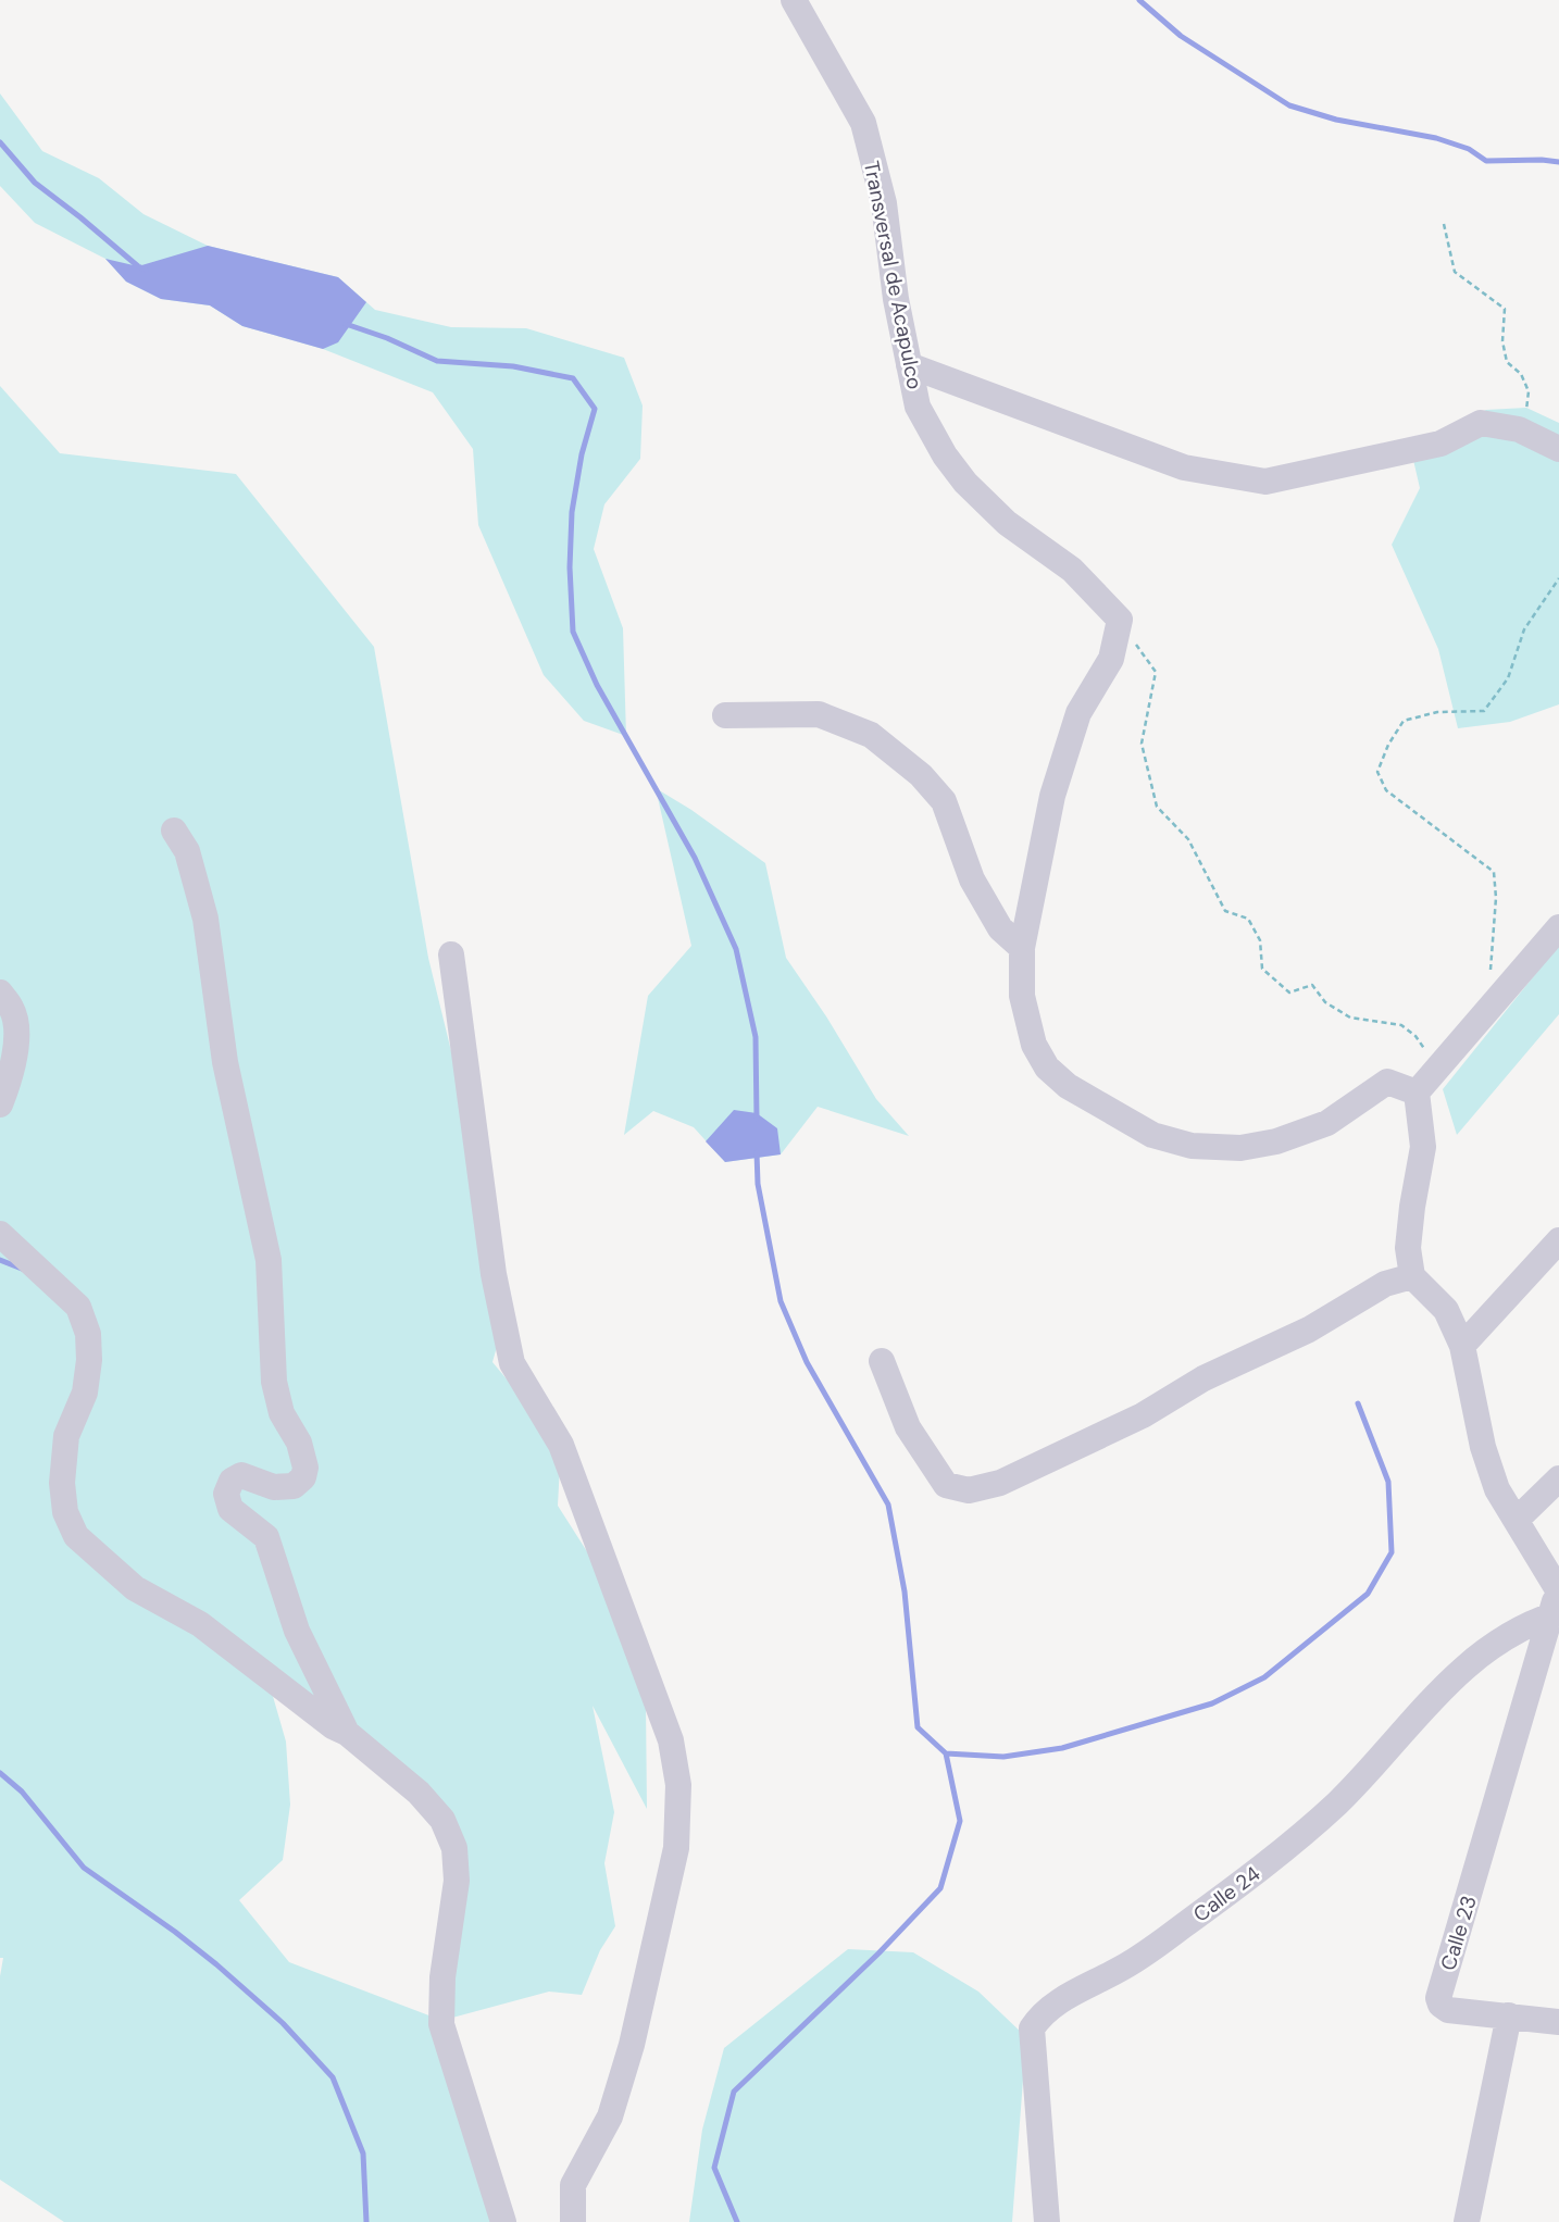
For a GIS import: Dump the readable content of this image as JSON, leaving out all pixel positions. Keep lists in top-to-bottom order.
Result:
{
  "streets": {
    "street": ["Transversal de Acapulco", "Calle 24", "Calle 23"]
  },
  "crossings": [
    ["Calle 24", "Calle 23"]
  ]
}
